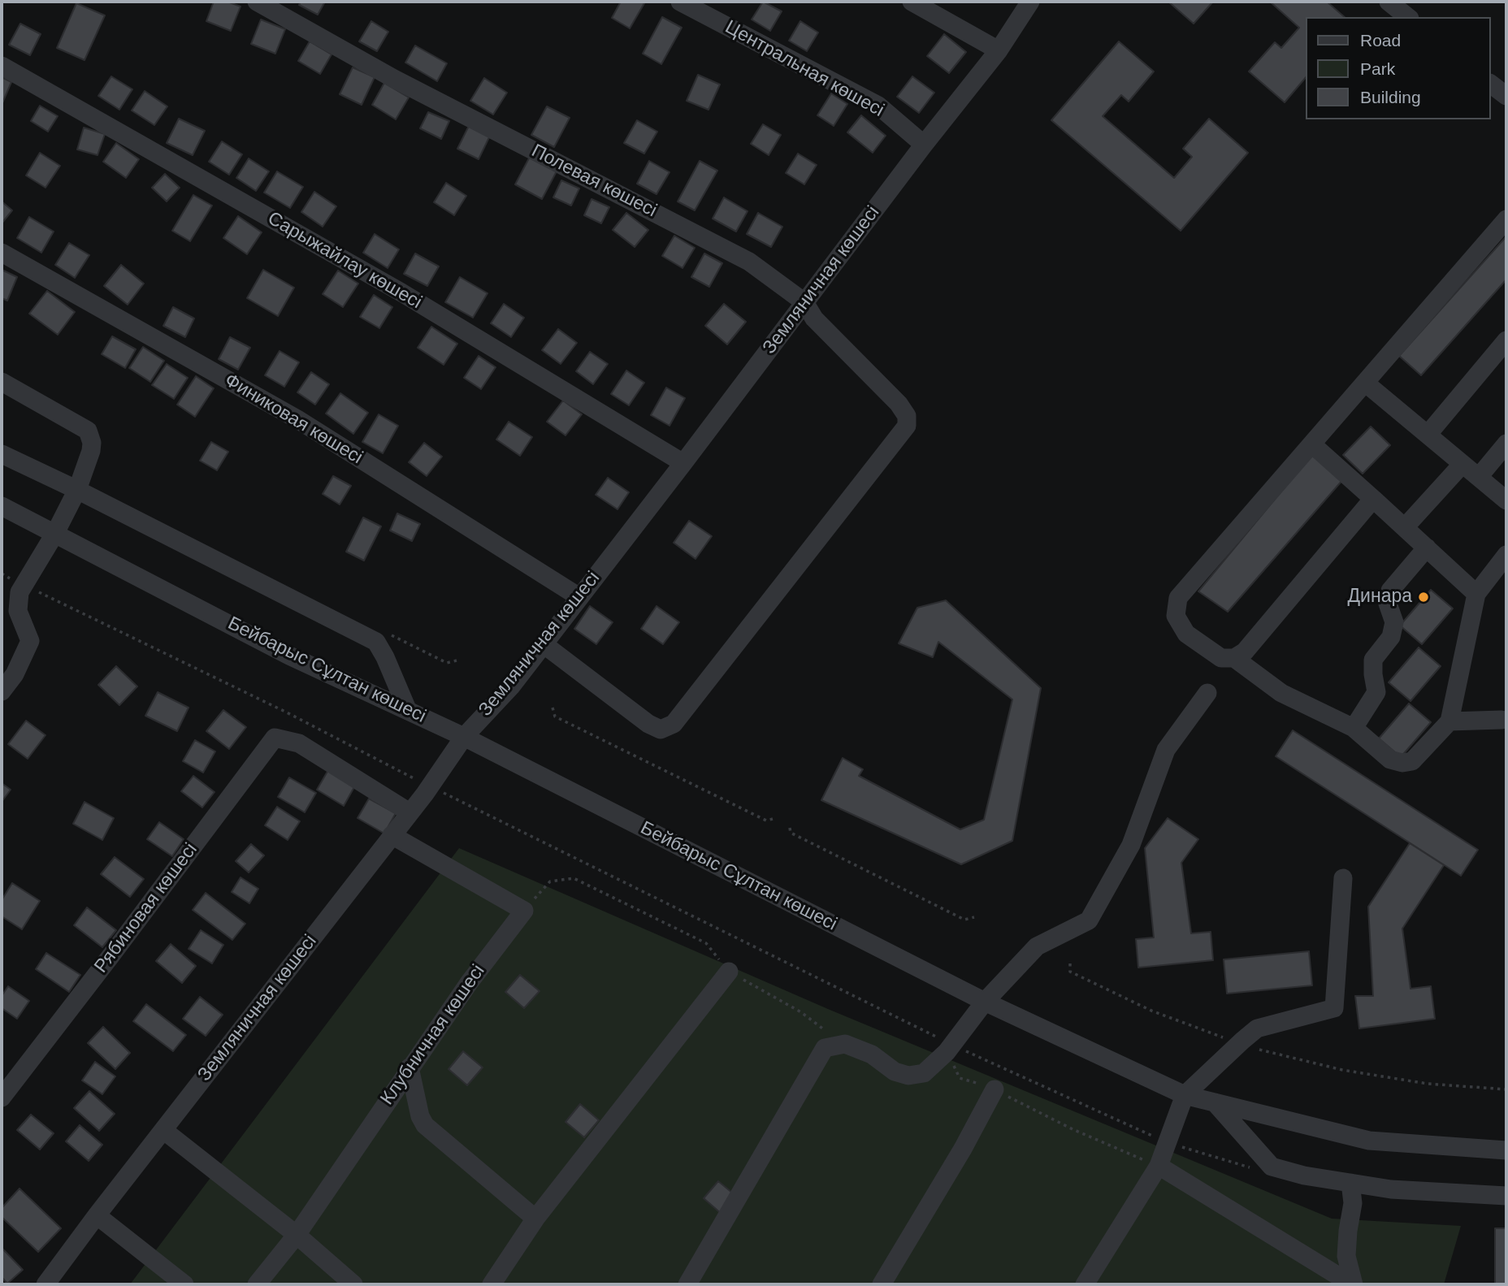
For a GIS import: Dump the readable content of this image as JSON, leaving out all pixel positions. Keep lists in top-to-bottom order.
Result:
{
  "streets": {
    "street": [
      "Центральная көшесі",
      "Полевая көшесі",
      "Сарыжайлау көшесі",
      "Земляничная көшесі",
      "Финиковая көшесі",
      "Бейбарыс Сұлтан көшесі",
      "Рябиновая көшесі",
      "Клубничная көшесі"
    ]
  },
  "crossings": [
    ["Центральная көшесі", "Земляничная көшесі"],
    ["Полевая көшесі", "Земляничная көшесі"],
    ["Сарыжайлау көшесі", "Земляничная көшесі"],
    ["Земляничная көшесі", "Финиковая көшесі"],
    ["Земляничная көшесі", "Бейбарыс Сұлтан көшесі"],
    ["Земляничная көшесі", "Рябиновая көшесі"]
  ],
  "places": ["Динара"],
  "legend": ["Road", "Park", "Building"]
}
